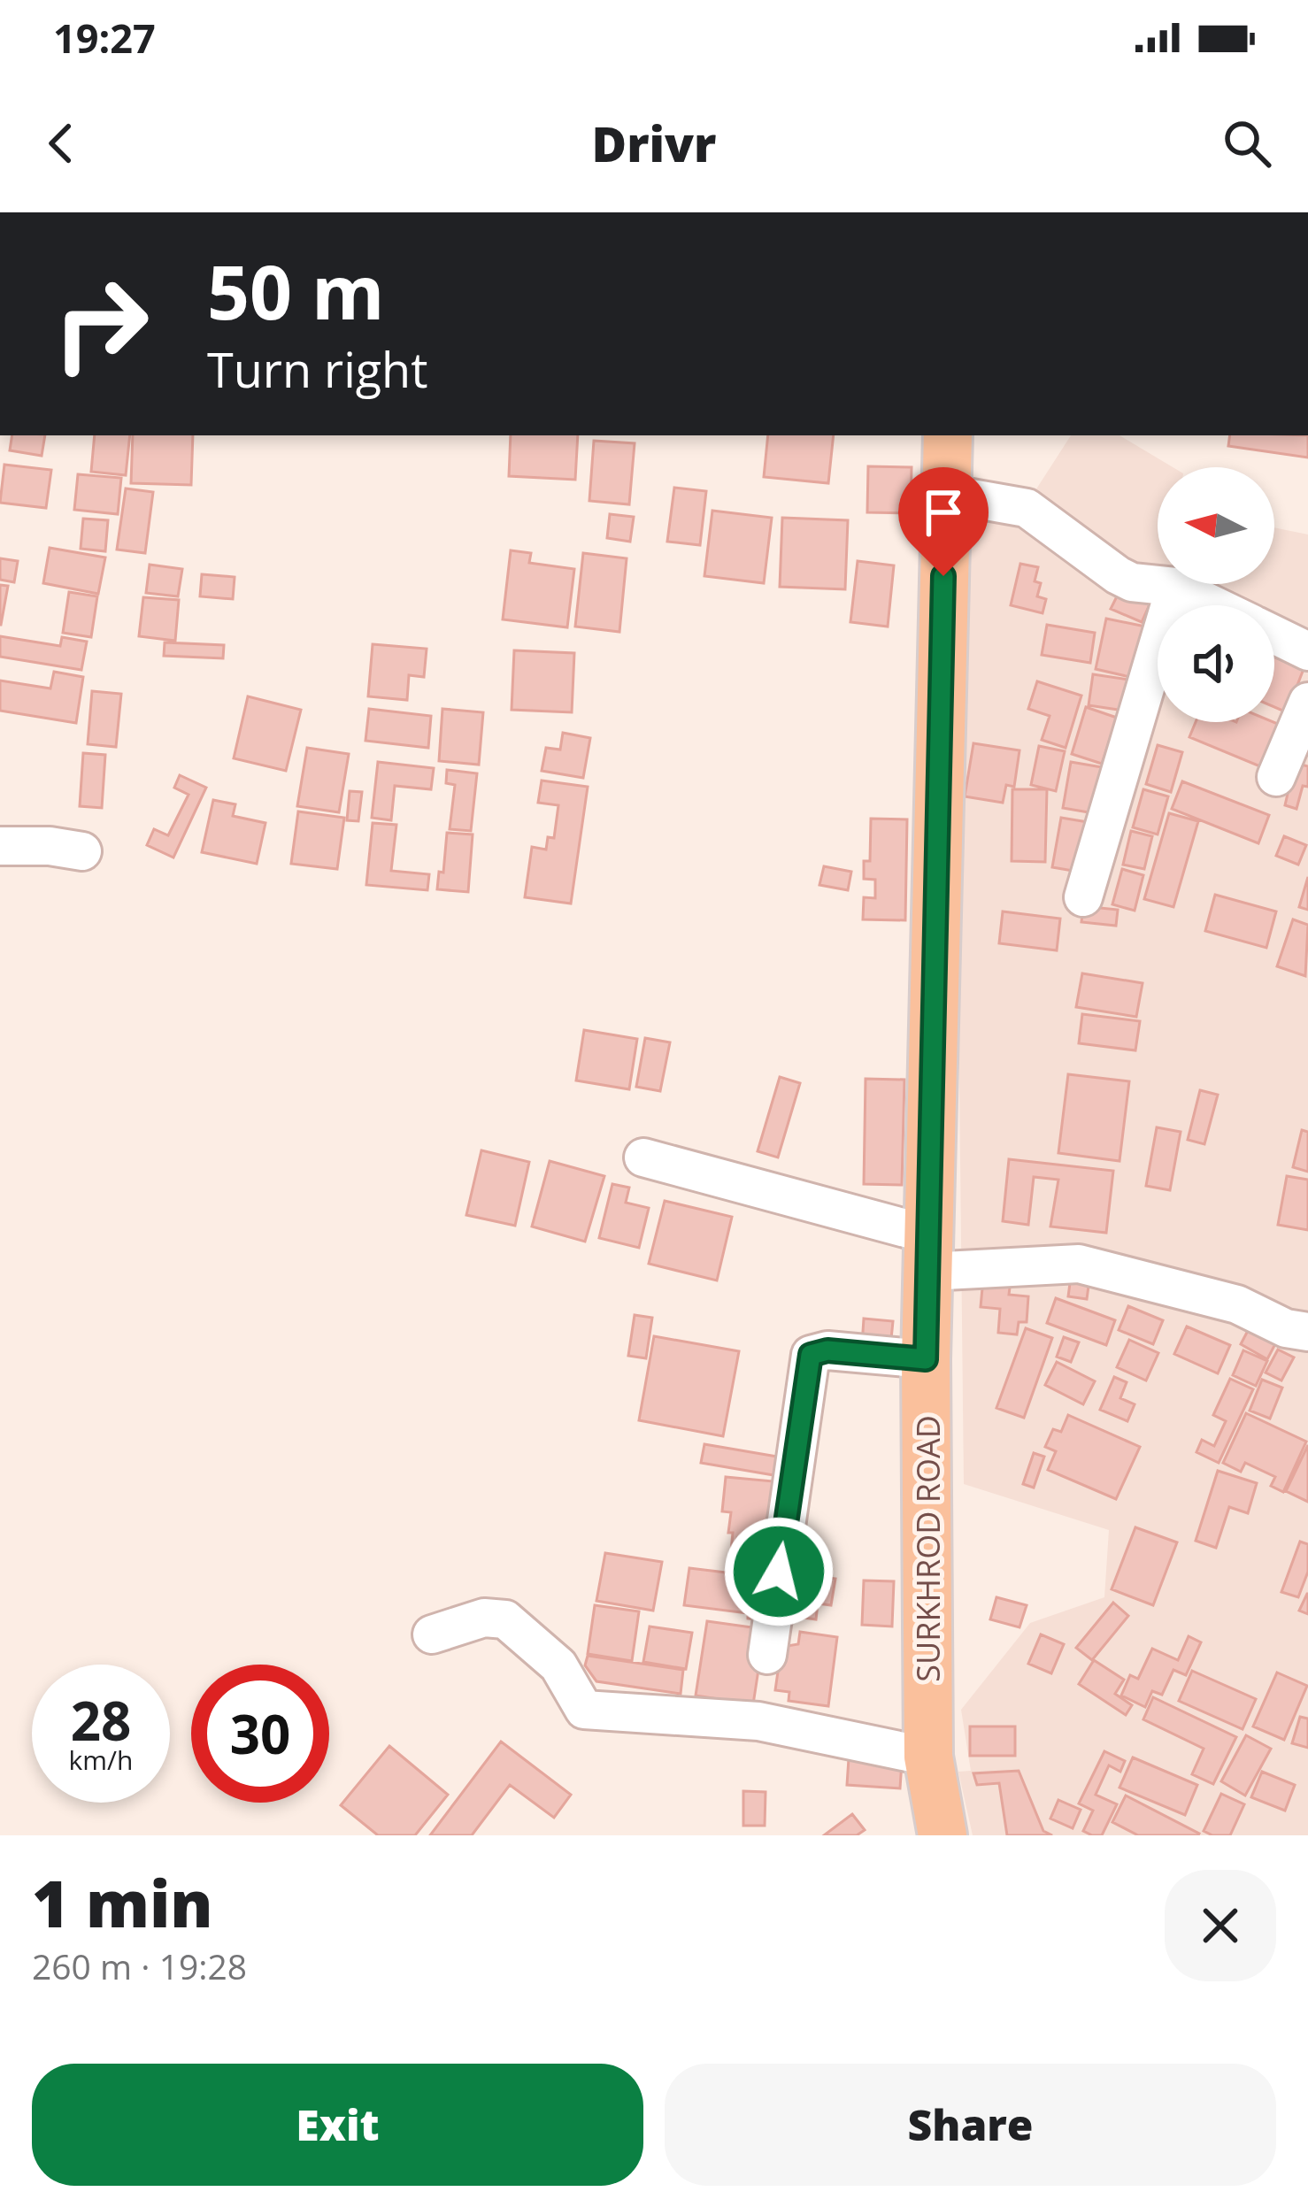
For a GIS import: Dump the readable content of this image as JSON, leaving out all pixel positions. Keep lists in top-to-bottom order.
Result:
{
  "streets": {
    "main road": ["SURKHROD ROAD"]
  },
  "north": "left",
  "page": {
    "status": "19:27",
    "header": "Drivr",
    "turn": ["50 m", "Turn right"],
    "speed": "28 km/h",
    "limit": "30",
    "heading": ["1 min", "260 m · 19:28"],
    "buttons": ["Exit", "Share"]
  }
}
